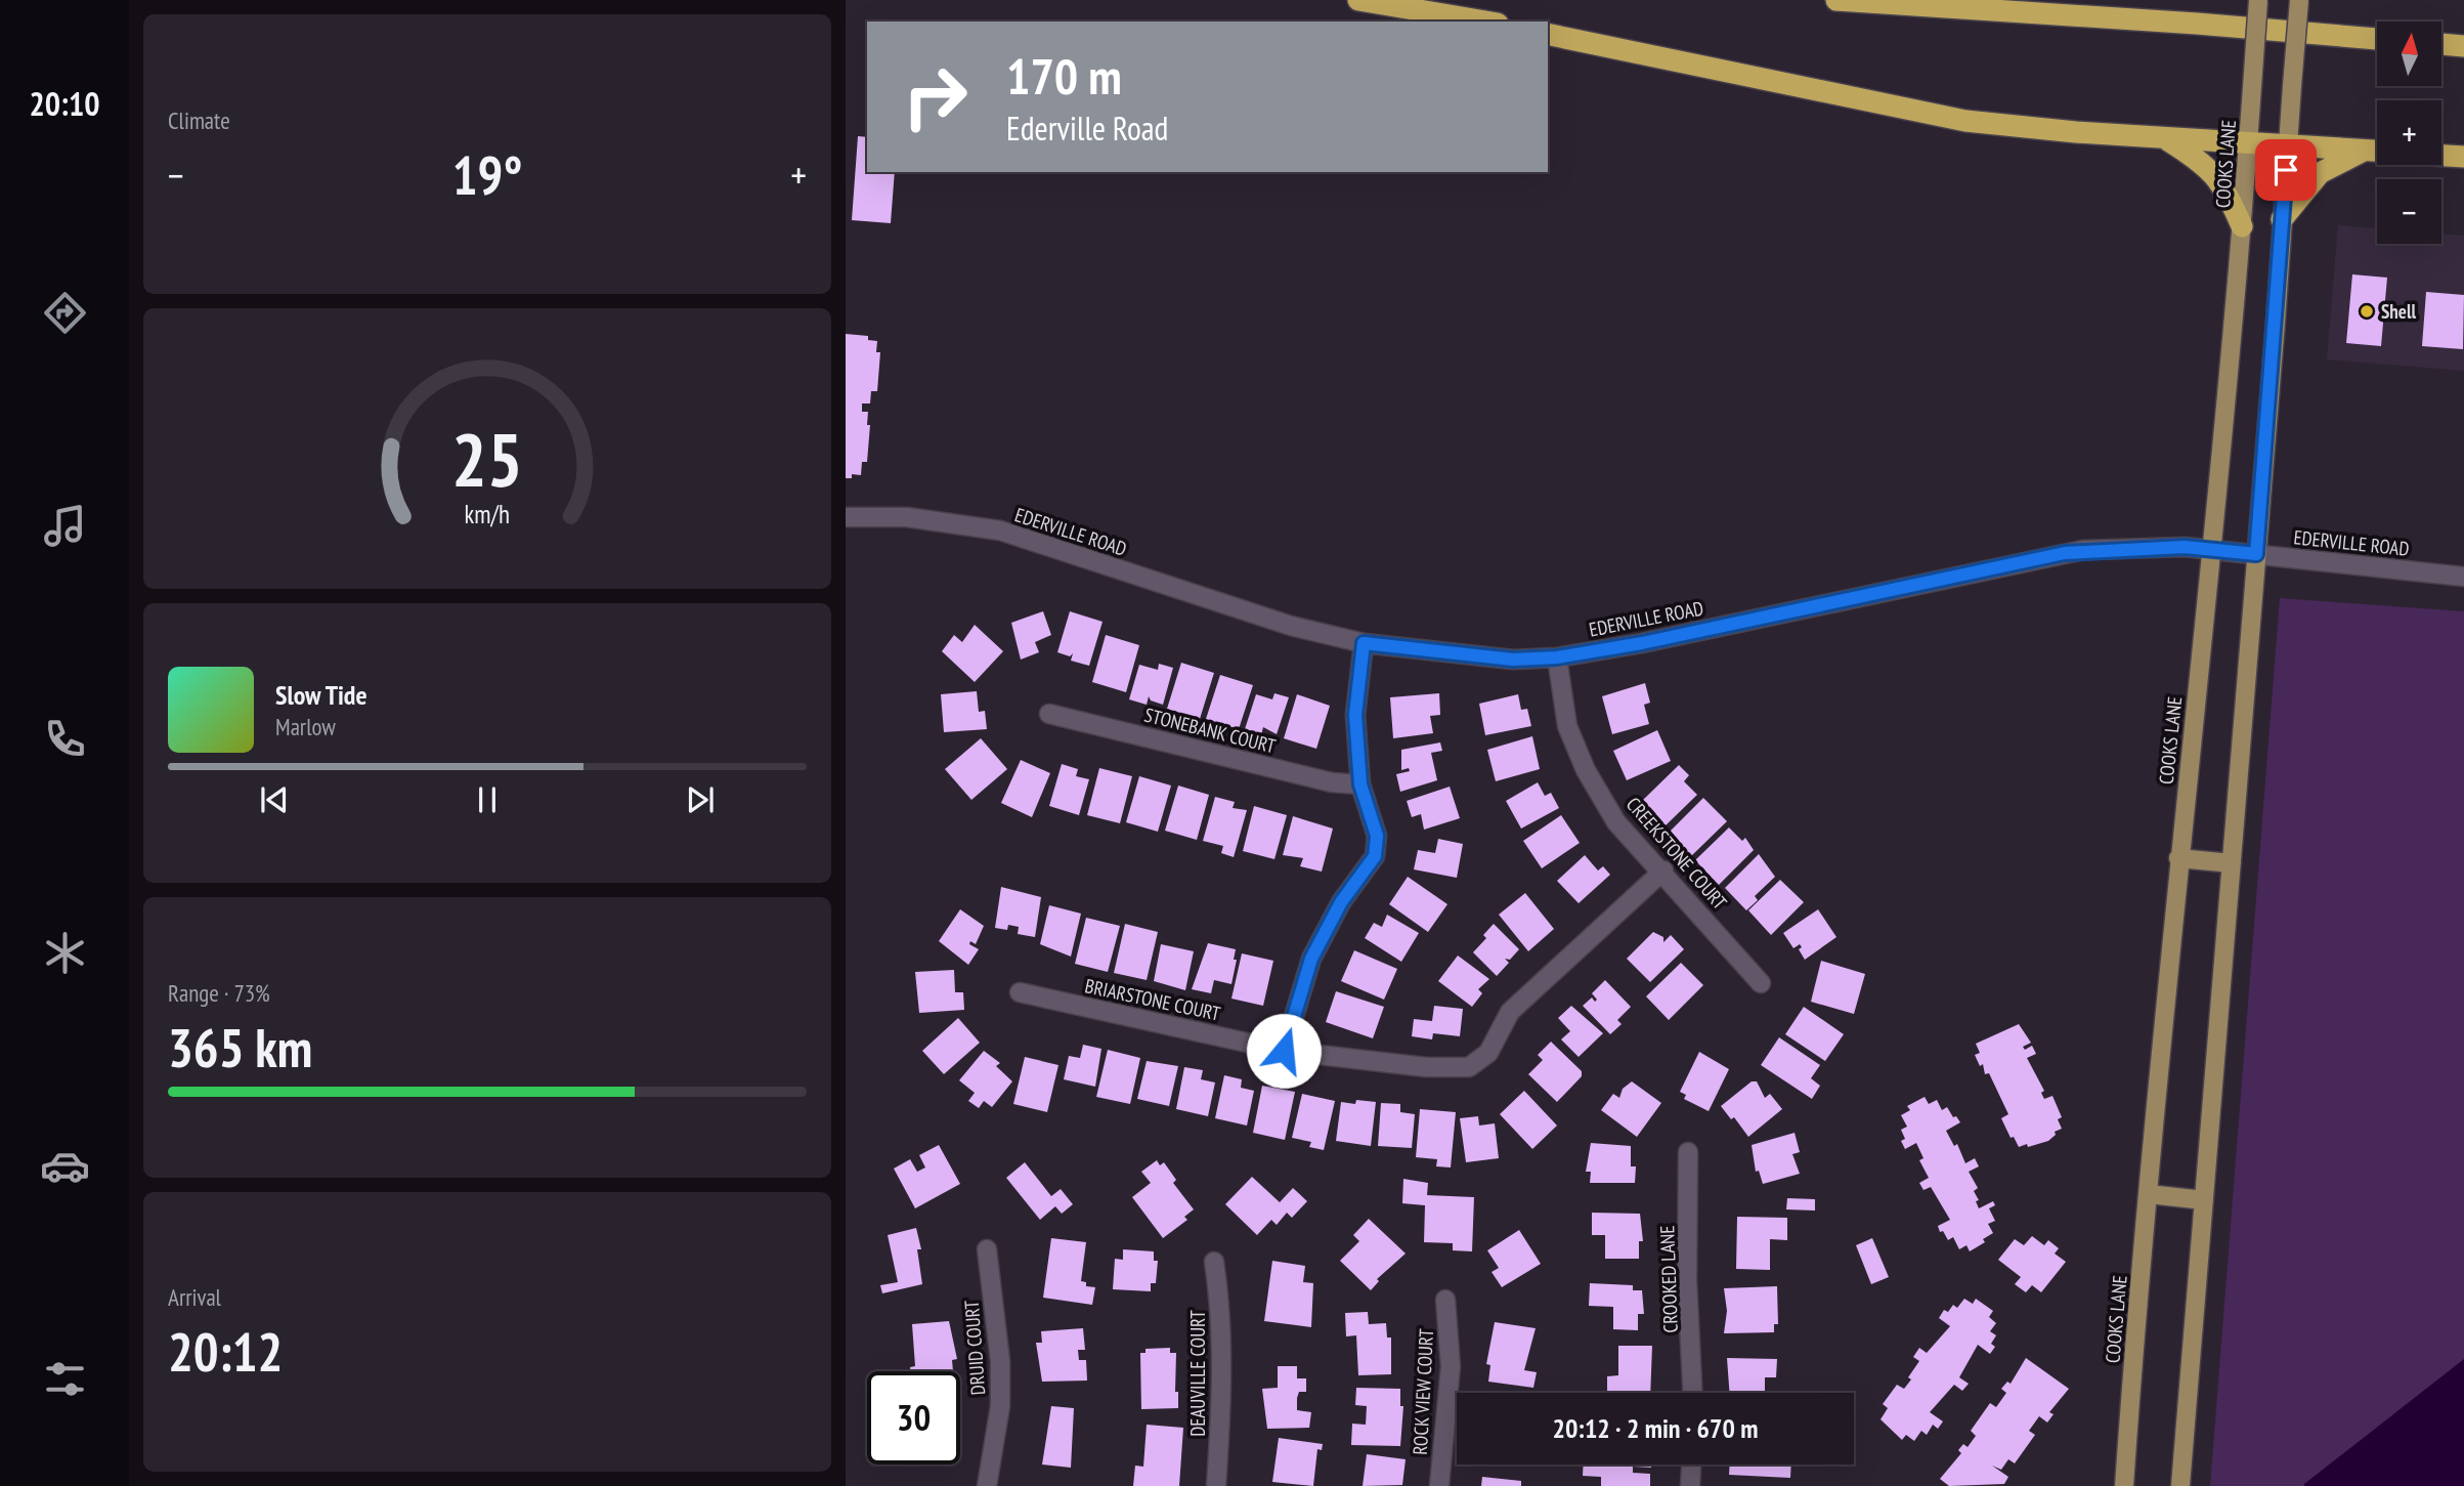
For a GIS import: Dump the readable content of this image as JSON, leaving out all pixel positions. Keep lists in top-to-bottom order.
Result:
{
  "streets": {
    "main road": ["COOKS LANE"],
    "street": [
      "EDERVILLE ROAD",
      "STONEBANK COURT",
      "CREEKSTONE COURT",
      "BRIARSTONE COURT",
      "CROOKED LANE",
      "DRUID COURT",
      "DEAUVILLE COURT",
      "ROCK VIEW COURT"
    ]
  },
  "crossings": [
    ["COOKS LANE", "EDERVILLE ROAD"],
    ["EDERVILLE ROAD", "CREEKSTONE COURT"],
    ["CREEKSTONE COURT", "BRIARSTONE COURT"]
  ],
  "places": ["Shell"],
  "north": "top",
  "page": {
    "tabs": "20:10",
    "tile": [
      "Climate",
      ["Range · 73%", "365 km"],
      ["Arrival", "20:12"]
    ],
    "map_buttons": ["+", "−"],
    "turn": ["170 m", "Ederville Road"],
    "heat": ["−", "19°", "+"],
    "song": ["Slow Tide", "Marlow"],
    "limit": "30",
    "trip": "20:12 · 2 min · 670 m",
    "gauge": ["25", "km/h"]
  }
}
